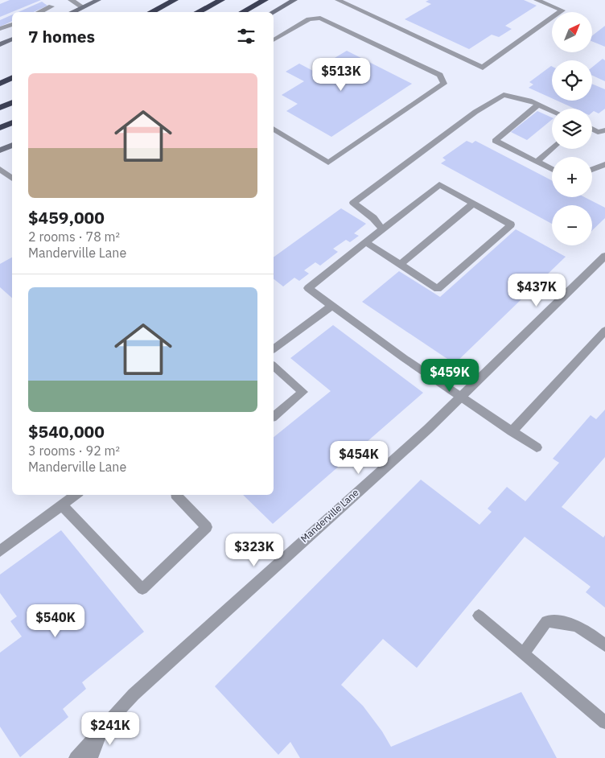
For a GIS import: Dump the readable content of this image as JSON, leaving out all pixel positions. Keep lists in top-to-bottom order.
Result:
{
  "streets": {
    "street": ["Manderville Lane"]
  },
  "north": "top right",
  "page": {
    "map_buttons": ["+", "−"],
    "heading": "7 homes",
    "price": [
      "$513K",
      "$437K",
      "$459K",
      "$454K",
      "$323K",
      "$540K",
      "$241K"
    ],
    "list": [
      {
        "name": "$459,000",
        "note": "2 rooms · 78 m² · Manderville Lane"
      },
      {
        "name": "$540,000",
        "note": "3 rooms · 92 m² · Manderville Lane"
      }
    ]
  }
}
